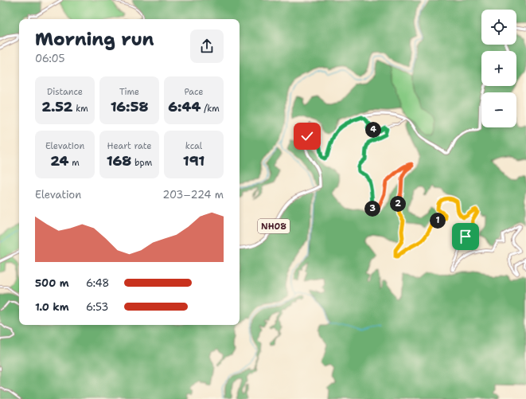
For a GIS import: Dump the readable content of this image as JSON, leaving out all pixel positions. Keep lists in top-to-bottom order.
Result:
{
  "streets": {
    "main road": ["NH08"]
  },
  "page": {
    "map_buttons": ["+", "−"],
    "heading": ["Morning run", "06:05"],
    "stats": [
      ["Distance", "2.52 km"],
      ["Time", "16:58"],
      ["Pace", "6:44 /km"],
      ["Elevation", "24 m"],
      ["Heart rate", "168 bpm"],
      ["kcal", "191"]
    ],
    "pins": [
      "4",
      "2",
      "3",
      "1"
    ],
    "chart": ["Elevation", "203–224 m"],
    "list": [
      {
        "name": "500 m",
        "note": "6:48"
      },
      {
        "name": "1.0 km",
        "note": "6:53"
      }
    ]
  }
}
